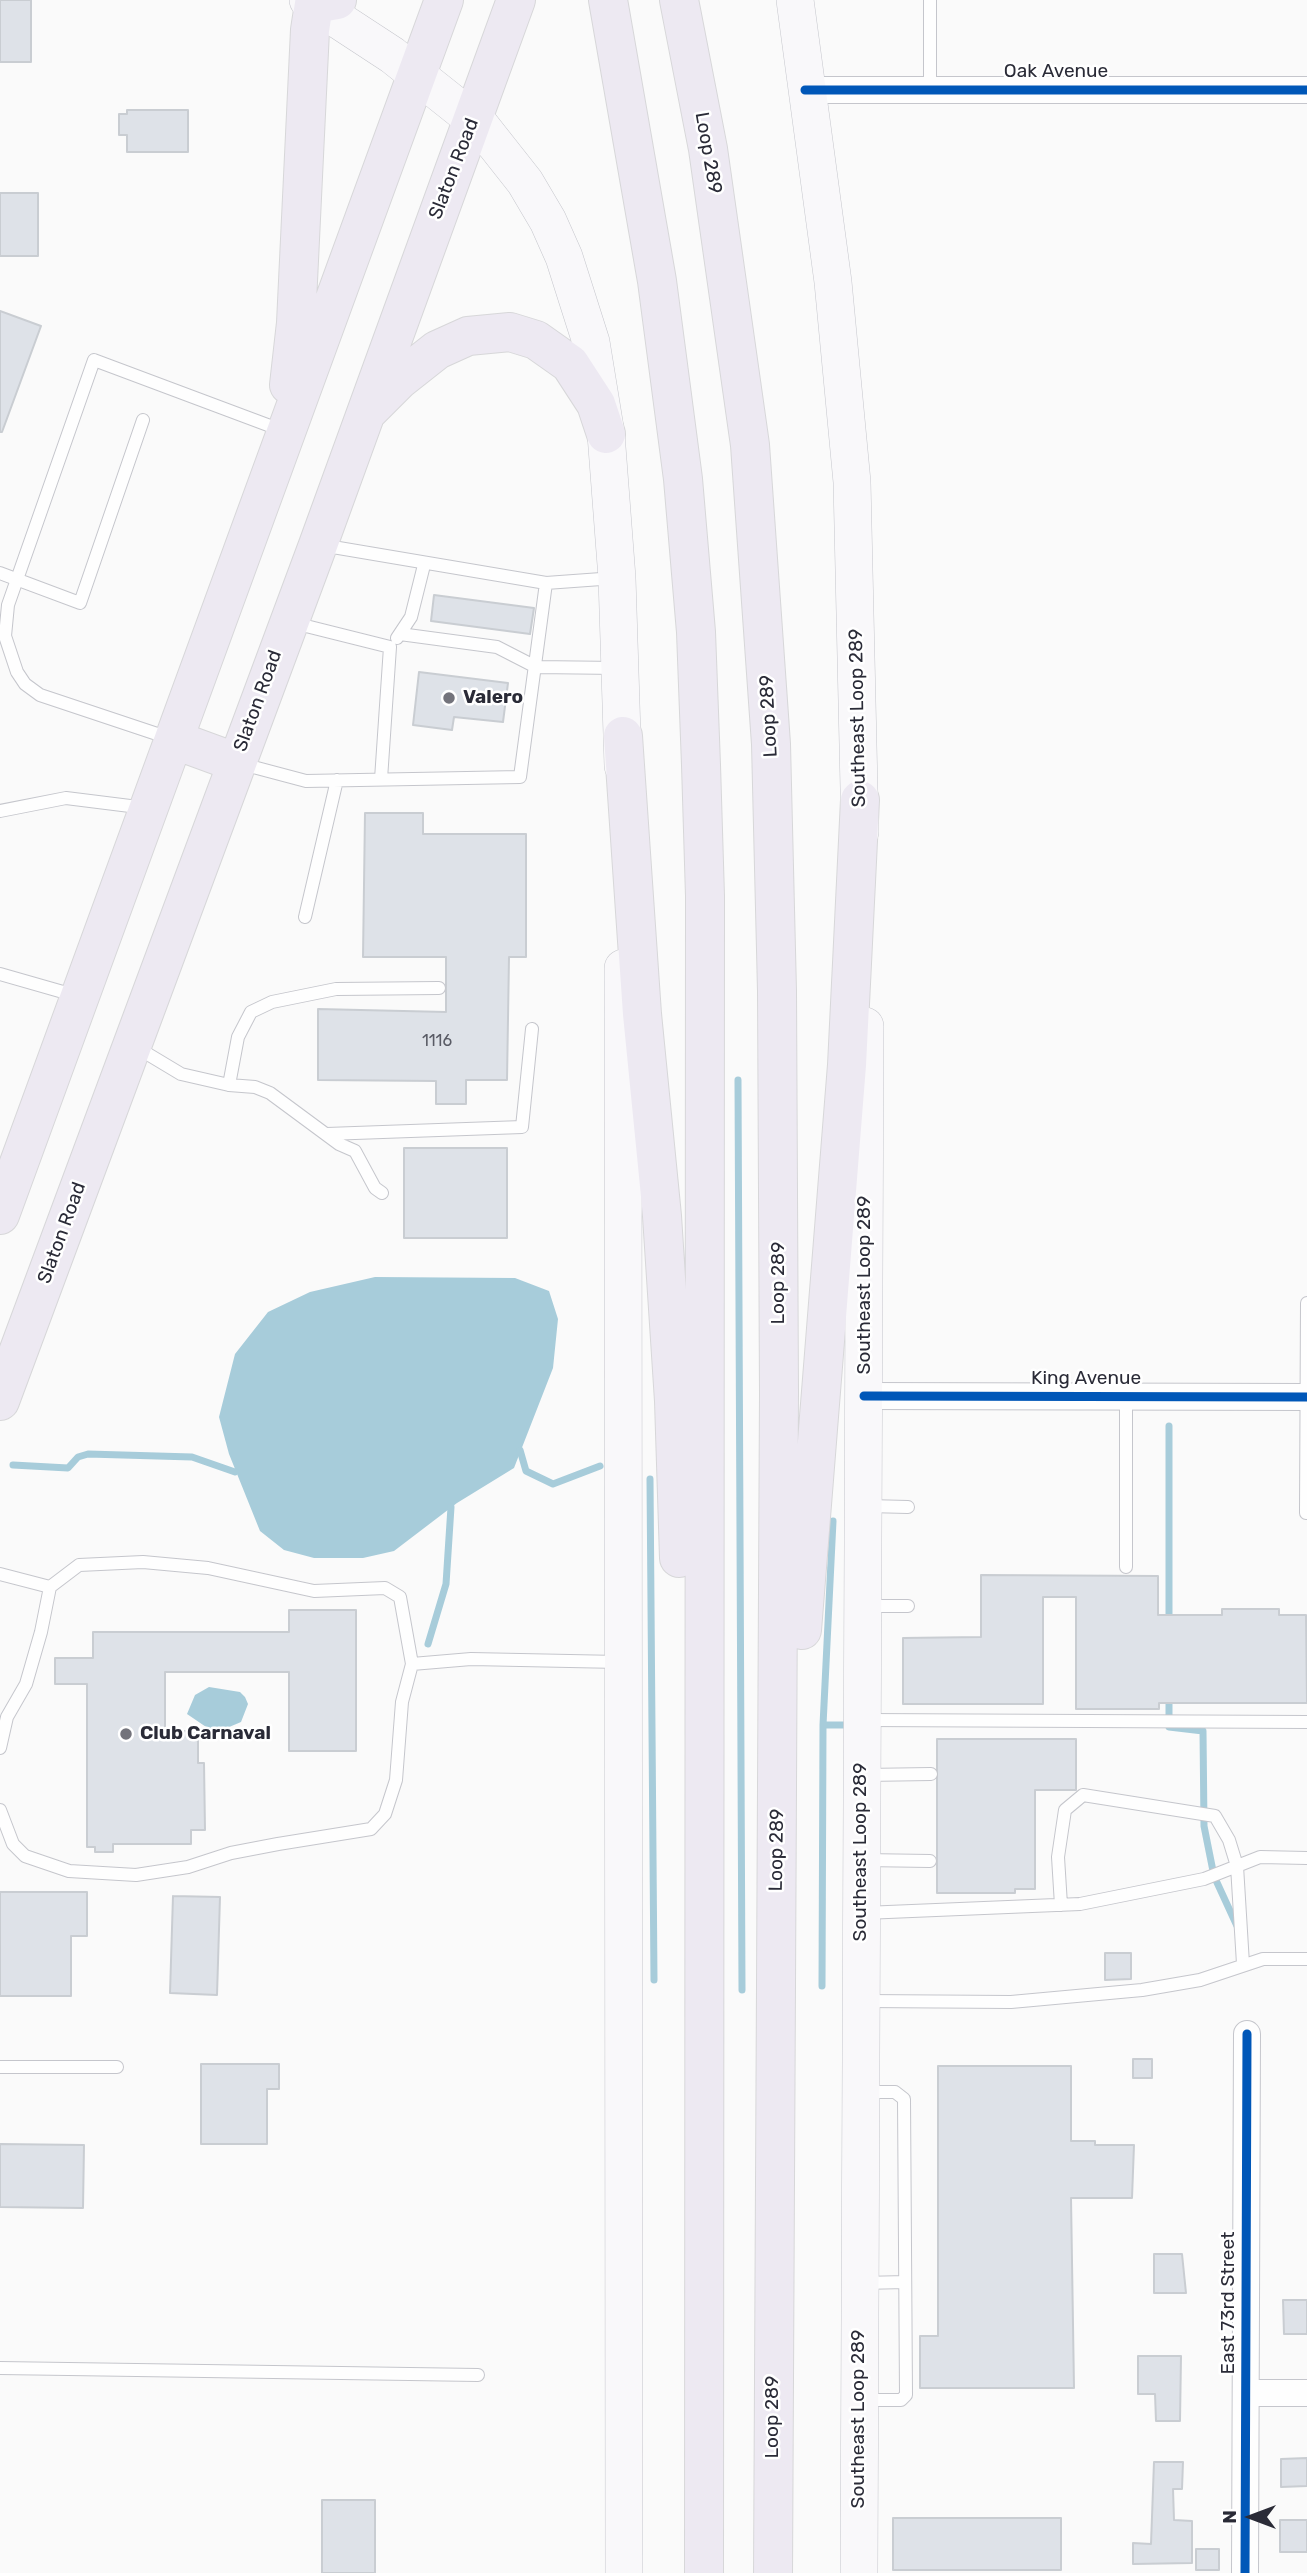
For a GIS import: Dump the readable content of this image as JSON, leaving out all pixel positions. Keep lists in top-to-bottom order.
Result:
{
  "streets": {
    "highway": ["Loop 289", "Slaton Road"],
    "main road": ["Southeast Loop 289"],
    "street": ["Oak Avenue", "King Avenue", "East 73rd Street"]
  },
  "crossings": [
    ["Oak Avenue", "Southeast Loop 289"],
    ["Southeast Loop 289", "King Avenue"]
  ],
  "places": ["Valero", "Club Carnaval"],
  "house_numbers": ["1116"],
  "north": "left"
}
